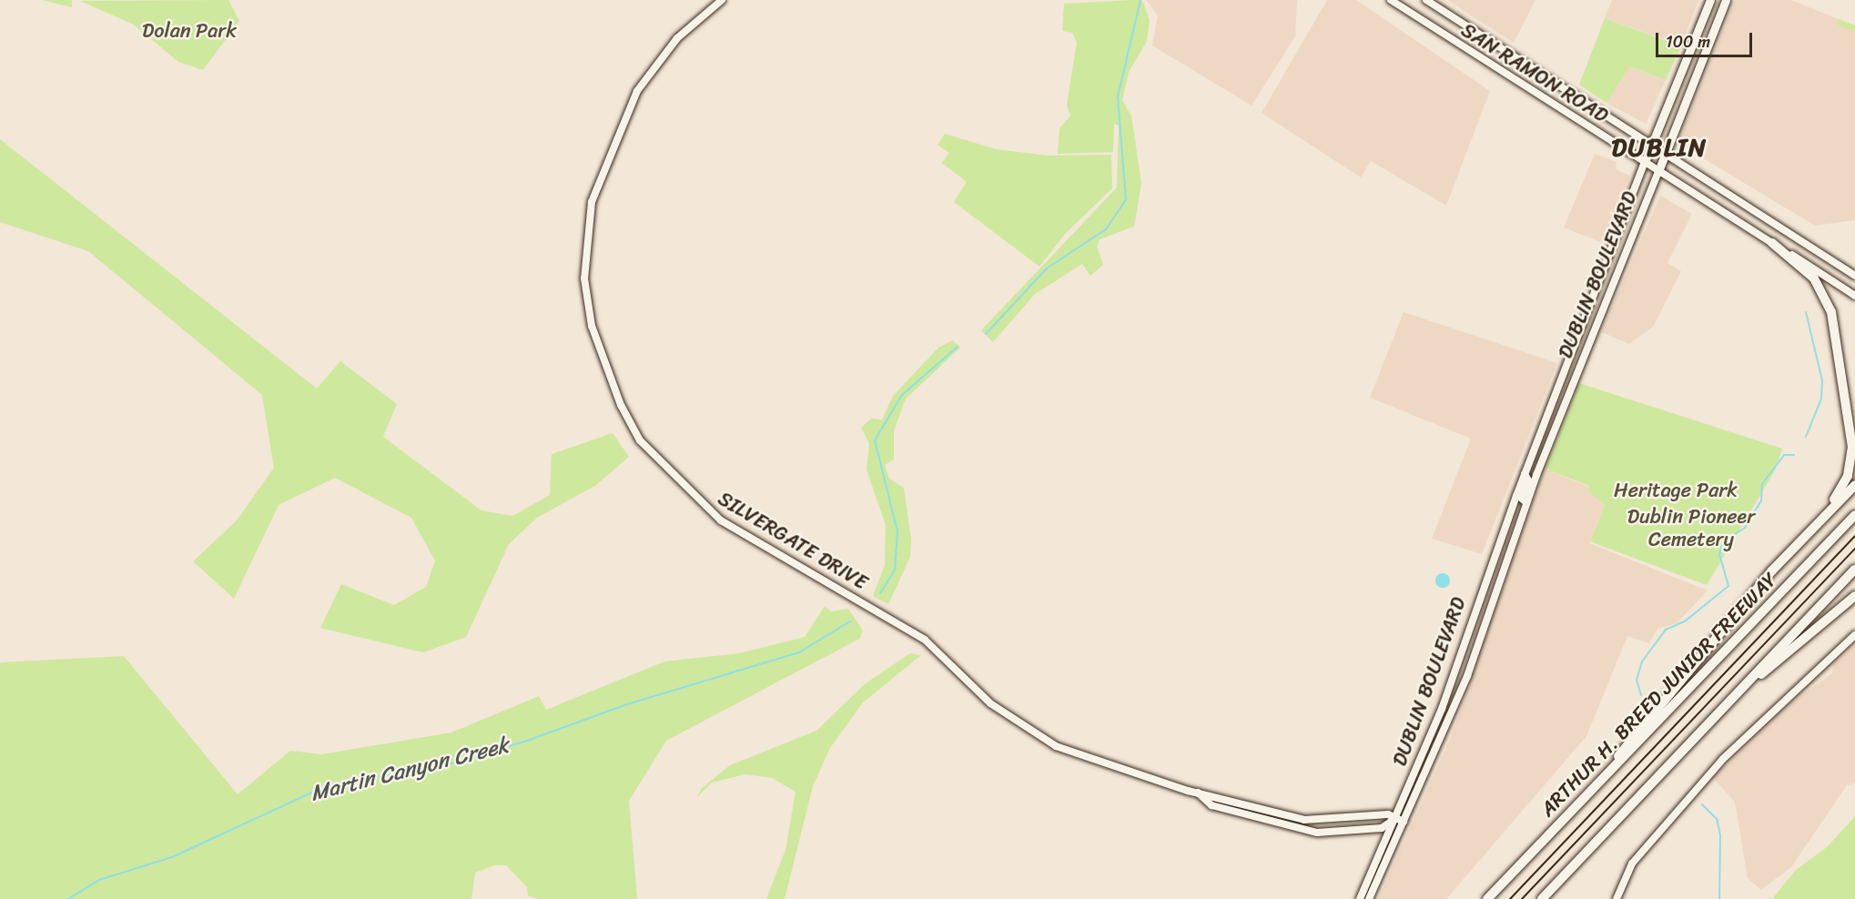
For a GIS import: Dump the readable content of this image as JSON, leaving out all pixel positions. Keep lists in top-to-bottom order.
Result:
{
  "streets": {
    "highway": ["ARTHUR H. BREED JUNIOR FREEWAY"],
    "main road": ["DUBLIN BOULEVARD"],
    "street": ["SAN RAMON ROAD", "SILVERGATE DRIVE"]
  },
  "crossings": [
    ["SAN RAMON ROAD", "DUBLIN BOULEVARD"],
    ["DUBLIN BOULEVARD", "SILVERGATE DRIVE"]
  ],
  "districts": ["DUBLIN"],
  "water": ["Martin Canyon Creek"],
  "parks": ["Dolan Park", "Heritage Park", "Dublin Pioneer Cemetery"],
  "scale_bar": "100 m"
}
